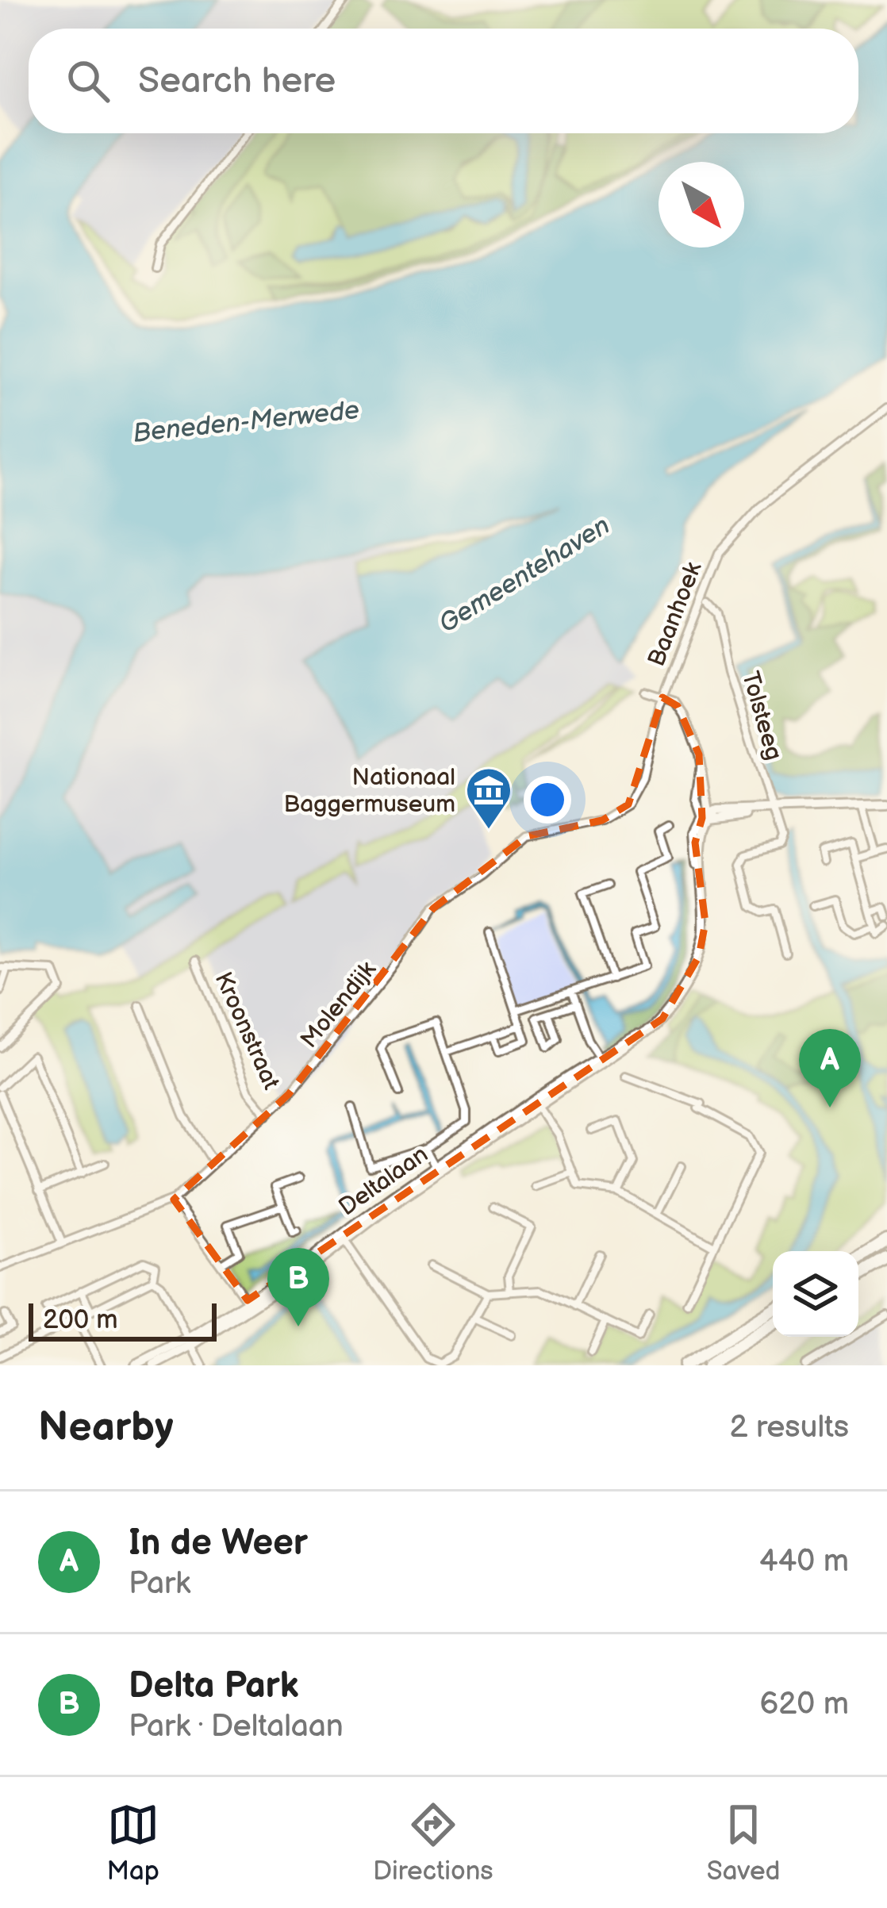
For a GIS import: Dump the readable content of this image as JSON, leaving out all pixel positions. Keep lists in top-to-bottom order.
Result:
{
  "streets": {
    "street": [
      "Baanhoek",
      "Tolsteeg",
      "Molendijk",
      "Kroonstraat",
      "Deltalaan"
    ]
  },
  "crossings": [
    ["Baanhoek", "Molendijk"],
    ["Baanhoek", "Deltalaan"],
    ["Molendijk", "Kroonstraat"]
  ],
  "water": ["Beneden-Merwede", "Gemeentehaven"],
  "places": {
    "museum": ["Nationaal Baggermuseum"]
  },
  "scale_bar": "200 m",
  "north": "bottom right",
  "page": {
    "search": "Search here",
    "pins": ["A", "B"],
    "scale": "200 m",
    "heading": ["Nearby", "2 results"],
    "list": [
      {
        "mark": "A",
        "name": "In de Weer",
        "note": "Park",
        "value": "440 m"
      },
      {
        "mark": "B",
        "name": "Delta Park",
        "note": "Park · Deltalaan",
        "value": "620 m"
      }
    ],
    "nav": ["Map", "Directions", "Saved"]
  }
}
